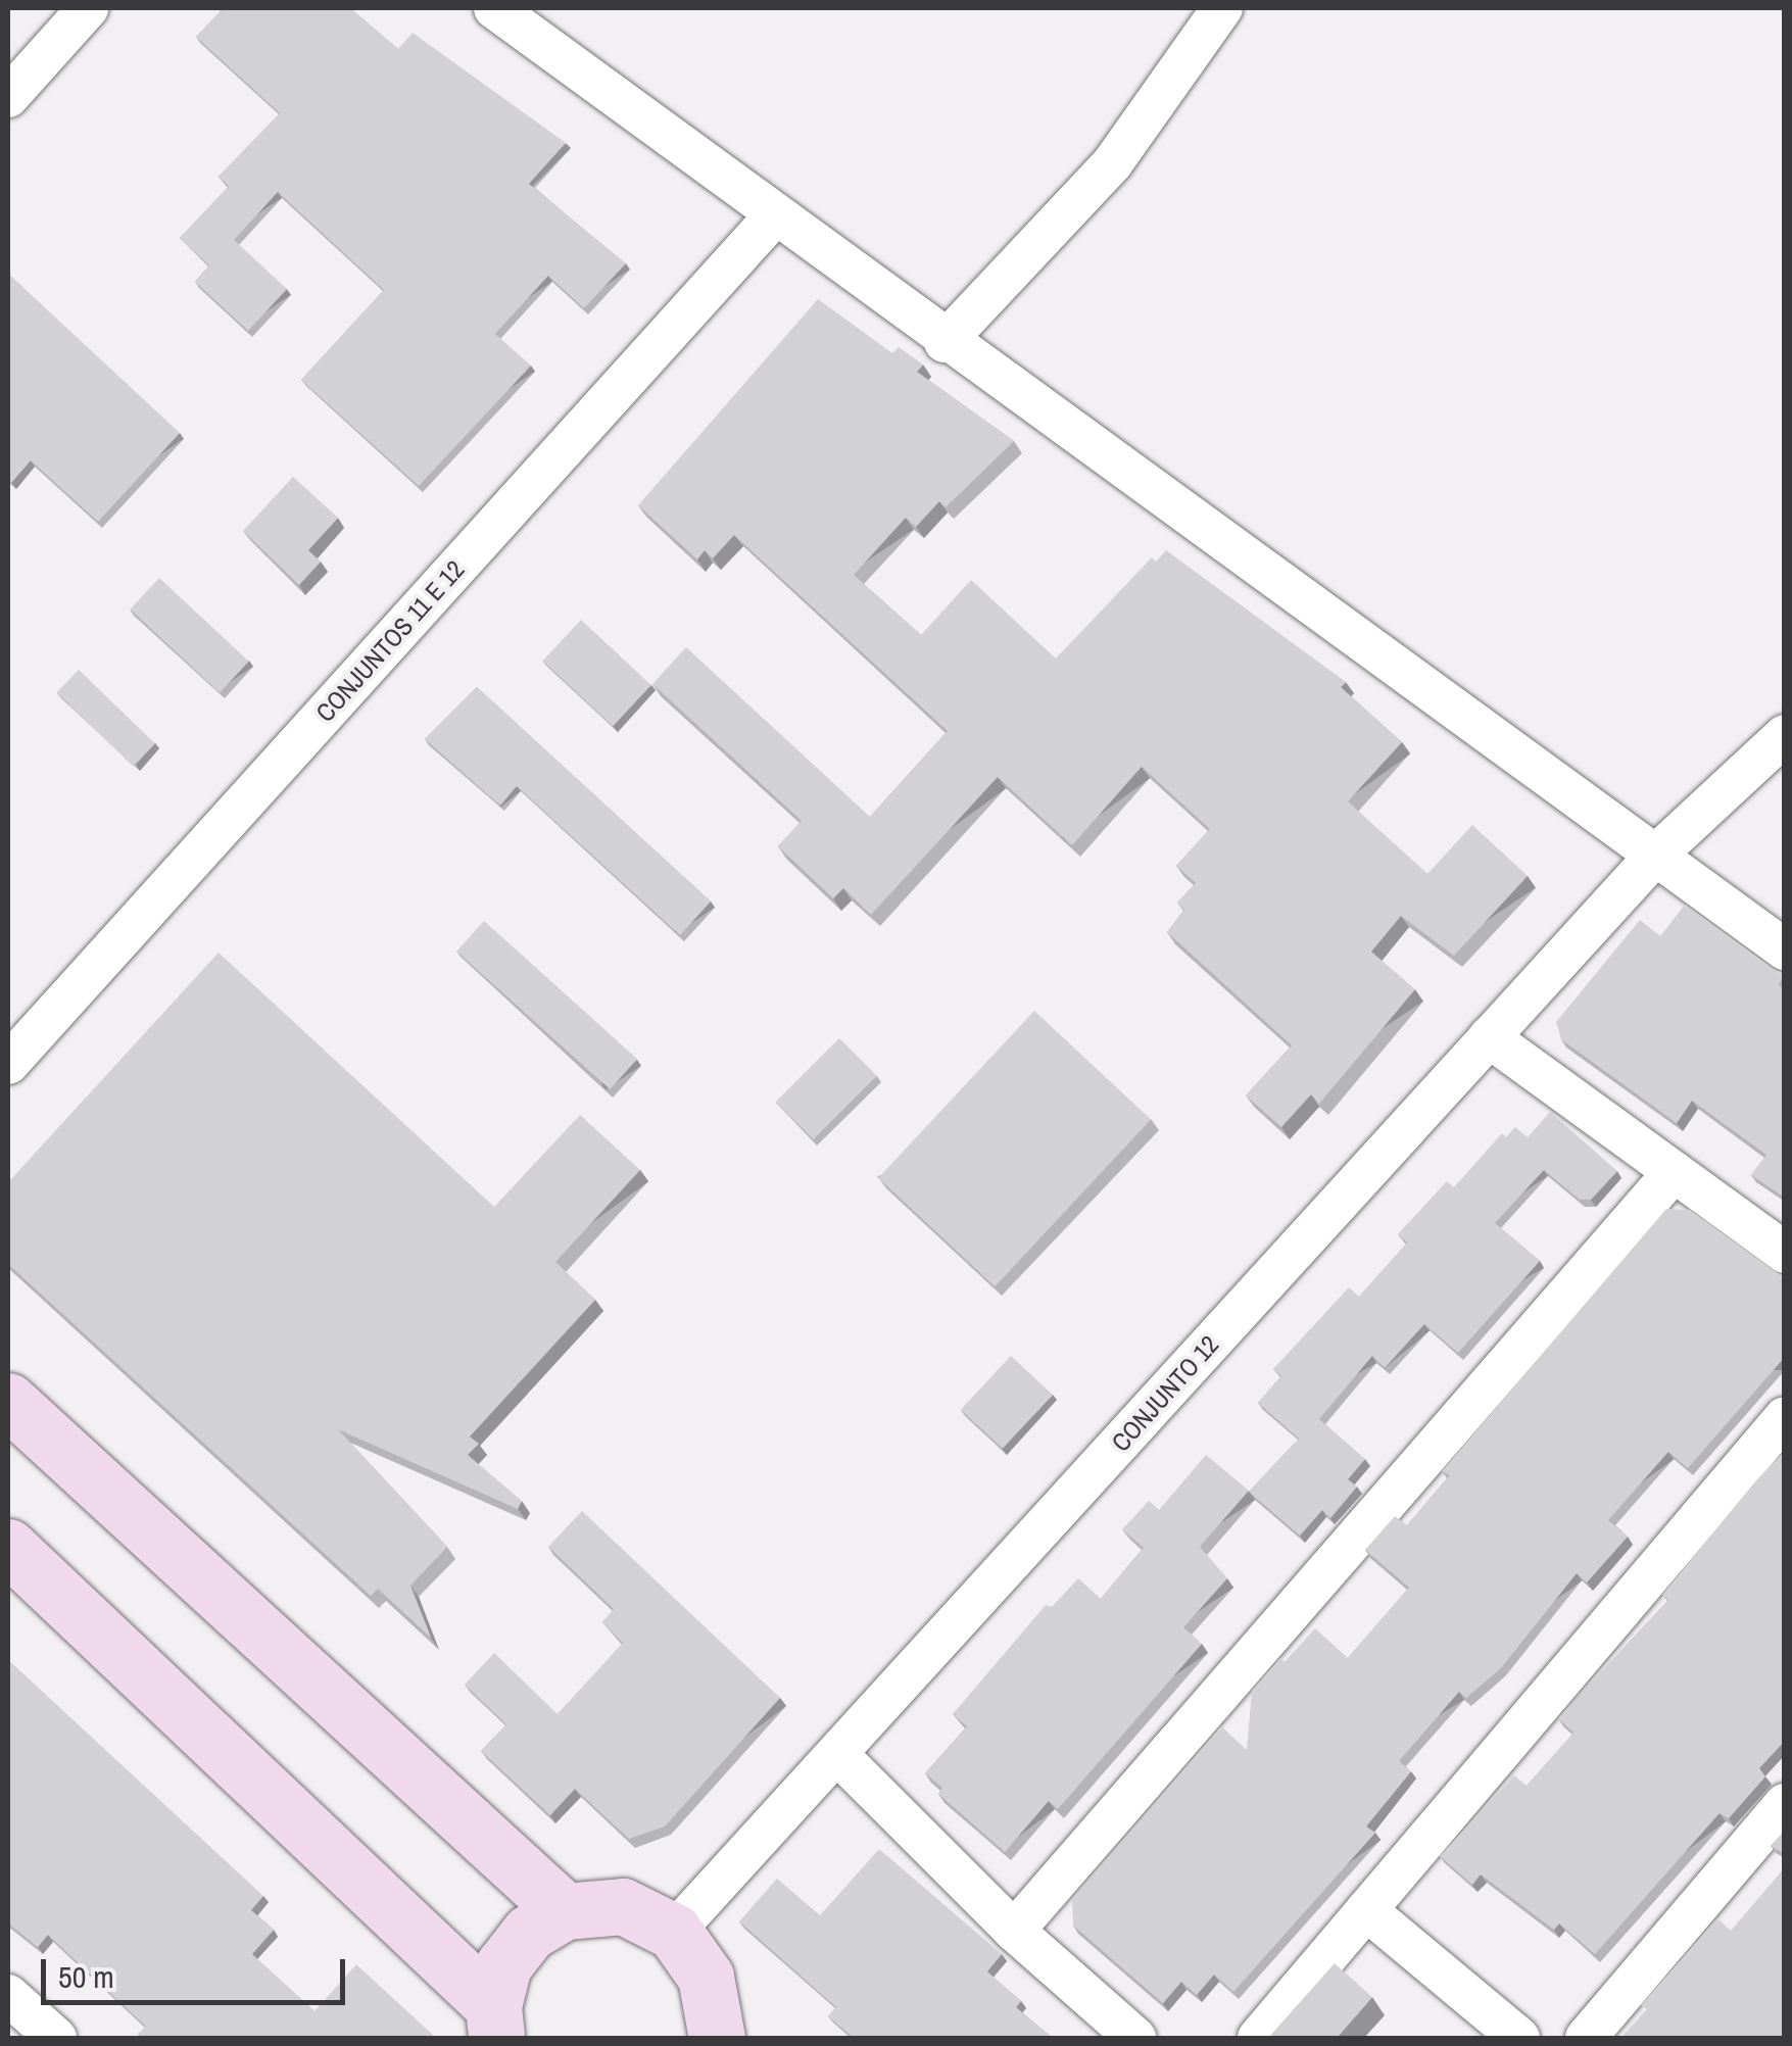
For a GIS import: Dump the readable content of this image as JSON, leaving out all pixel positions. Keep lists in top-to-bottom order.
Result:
{
  "streets": {
    "street": ["CONJUNTOS 11 E 12", "CONJUNTO 12"]
  },
  "scale_bar": "50 m"
}
